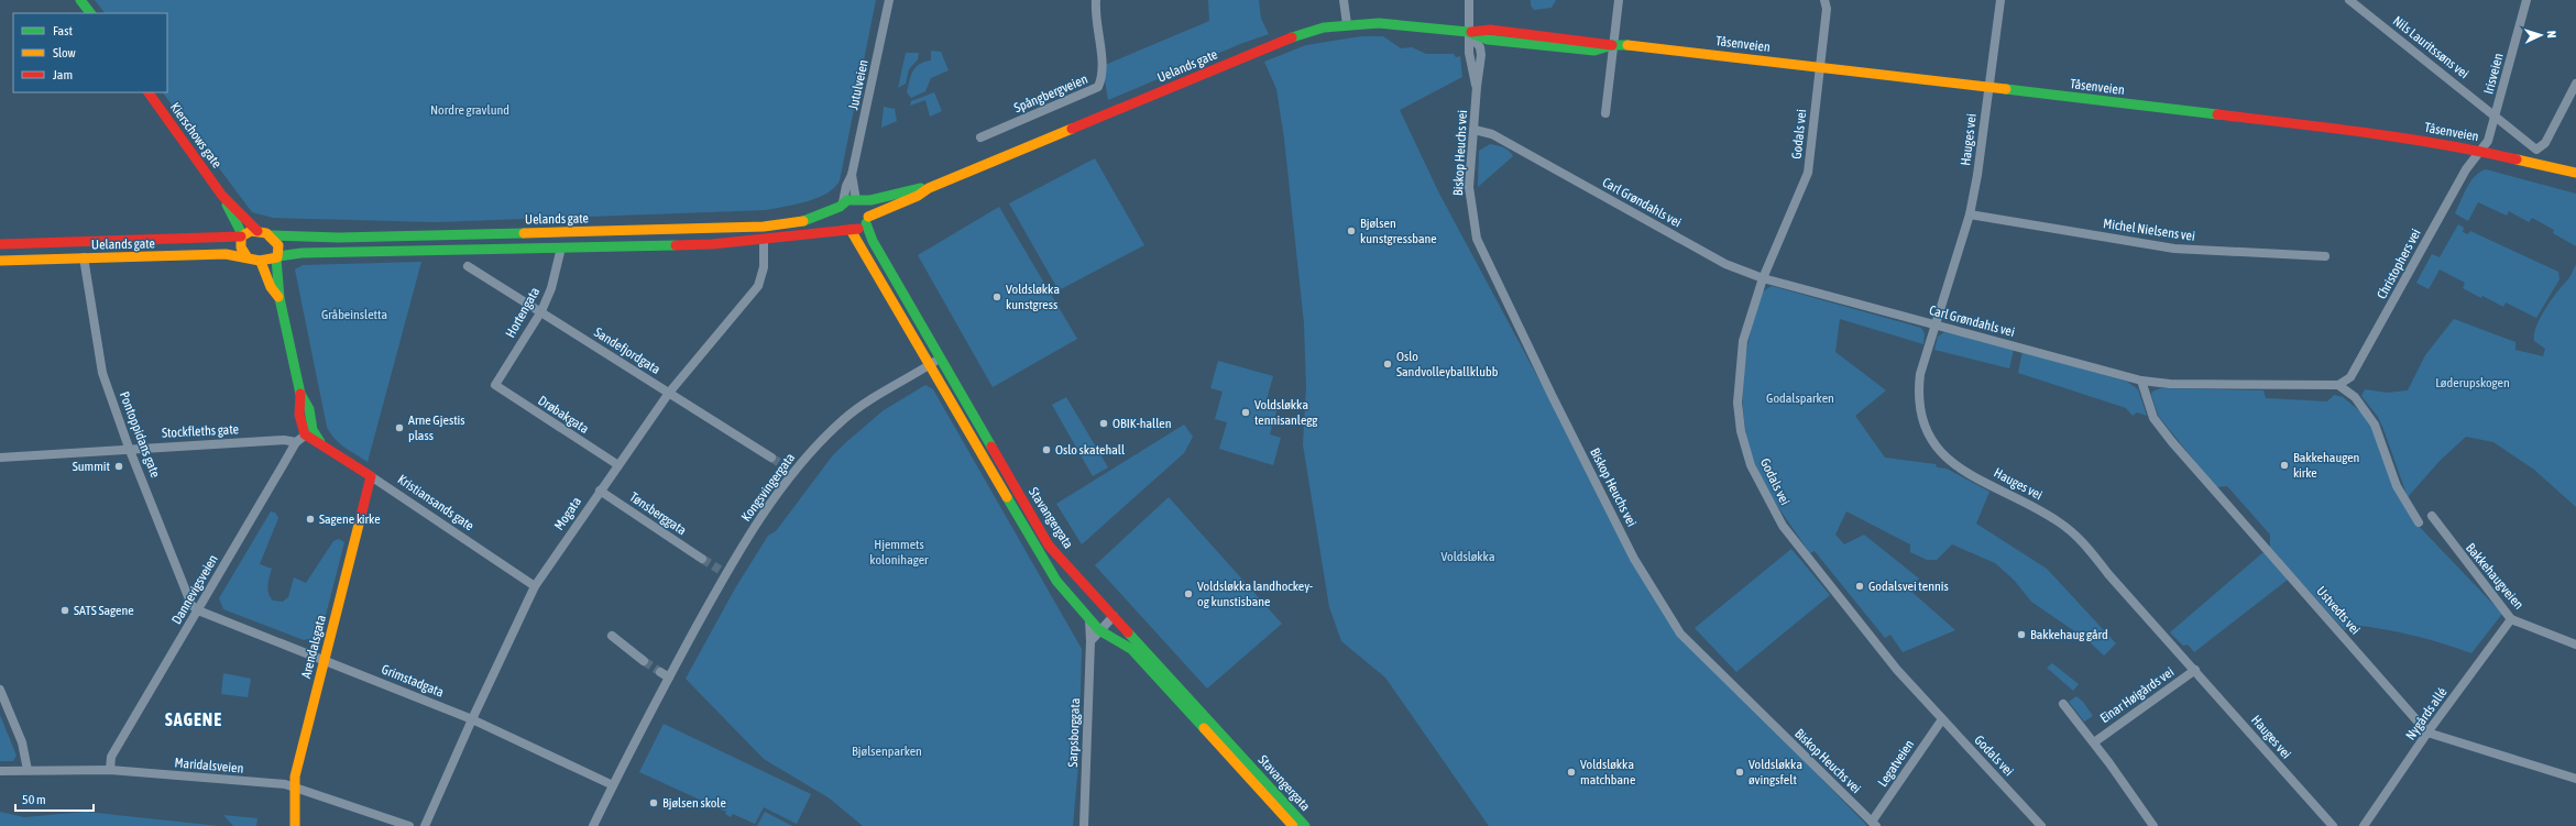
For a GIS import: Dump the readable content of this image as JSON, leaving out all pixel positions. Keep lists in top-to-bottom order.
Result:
{
  "streets": {
    "main road": [
      "Tåsenveien",
      "Uelands gate",
      "Kierschows gate",
      "Kristiansands gate",
      "Stavangergata",
      "Arendalsgata"
    ],
    "street": [
      "Nils Lauritssøns vei",
      "Irisveien",
      "Jutulveien",
      "Spångbergveien",
      "Godals vei",
      "Hauges vei",
      "Biskop Heuchs vei",
      "Carl Grøndahls vei",
      "Michel Nielsens vei",
      "Christophers vei",
      "Hortengata",
      "Sandefjordgata",
      "Drøbakgata",
      "Stockfleths gate",
      "Pontoppidans gate",
      "Kongsvingergata",
      "Mogata",
      "Tønsberggata",
      "Bakkehaugveien",
      "Dannevigsveien",
      "Ustvedts vei",
      "Grimstadgata",
      "Einar Høigårds vei",
      "Nygårds allé",
      "Sarpsborggata",
      "Legatveien",
      "Maridalsveien"
    ]
  },
  "crossings": [
    ["Tåsenveien", "Uelands gate"],
    ["Tåsenveien", "Irisveien"],
    ["Tåsenveien", "Godals vei"],
    ["Tåsenveien", "Hauges vei"],
    ["Tåsenveien", "Biskop Heuchs vei"],
    ["Tåsenveien", "Christophers vei"],
    ["Nils Lauritssøns vei", "Irisveien"],
    ["Uelands gate", "Jutulveien"],
    ["Uelands gate", "Kierschows gate"],
    ["Uelands gate", "Biskop Heuchs vei"],
    ["Uelands gate", "Hortengata"],
    ["Uelands gate", "Pontoppidans gate"],
    ["Uelands gate", "Mogata"],
    ["Uelands gate", "Stavangergata"],
    ["Irisveien", "Christophers vei"],
    ["Jutulveien", "Stavangergata"],
    ["Godals vei", "Carl Grøndahls vei"],
    ["Godals vei", "Legatveien"],
    ["Hauges vei", "Carl Grøndahls vei"],
    ["Hauges vei", "Michel Nielsens vei"],
    ["Hauges vei", "Einar Høigårds vei"],
    ["Biskop Heuchs vei", "Carl Grøndahls vei"],
    ["Biskop Heuchs vei", "Legatveien"],
    ["Carl Grøndahls vei", "Christophers vei"],
    ["Carl Grøndahls vei", "Ustvedts vei"],
    ["Hortengata", "Sandefjordgata"],
    ["Hortengata", "Drøbakgata"],
    ["Sandefjordgata", "Mogata"],
    ["Drøbakgata", "Mogata"],
    ["Stockfleths gate", "Pontoppidans gate"],
    ["Stockfleths gate", "Dannevigsveien"],
    ["Pontoppidans gate", "Dannevigsveien"],
    ["Pontoppidans gate", "Grimstadgata"],
    ["Kongsvingergata", "Stavangergata"],
    ["Kongsvingergata", "Grimstadgata"],
    ["Kristiansands gate", "Mogata"],
    ["Kristiansands gate", "Dannevigsveien"],
    ["Kristiansands gate", "Arendalsgata"],
    ["Mogata", "Tønsberggata"],
    ["Mogata", "Grimstadgata"],
    ["Stavangergata", "Sarpsborggata"],
    ["Bakkehaugveien", "Nygårds allé"],
    ["Dannevigsveien", "Grimstadgata"],
    ["Dannevigsveien", "Maridalsveien"],
    ["Ustvedts vei", "Nygårds allé"],
    ["Arendalsgata", "Grimstadgata"],
    ["Arendalsgata", "Maridalsveien"]
  ],
  "districts": ["SAGENE"],
  "parks": [
    "Nordre gravlund",
    "Gråbeinsletta",
    "Løderupskogen",
    "Godalsparken",
    "Hjemmets kolonihager",
    "Voldsløkka",
    "Bjølsenparken"
  ],
  "places": [
    "Bjølsen kunstgressbane",
    "Voldsløkka kunstgress",
    "Oslo Sandvolleyballklubb",
    "Voldsløkka tennisanlegg",
    "OBIK-hallen",
    "Arne Gjestis plass",
    "Oslo skatehall",
    "Bakkehaugen kirke",
    "Summit",
    "Sagene kirke",
    "Godalsvei tennis",
    "Voldsløkka landhockey- og kunstisbane",
    "SATS Sagene",
    "Bakkehaug gård",
    "Voldsløkka matchbane",
    "Voldsløkka øvingsfelt",
    "Bjølsen skole"
  ],
  "legend": ["Fast", "Slow", "Jam"],
  "scale_bar": "50 m",
  "north": "right"
}
